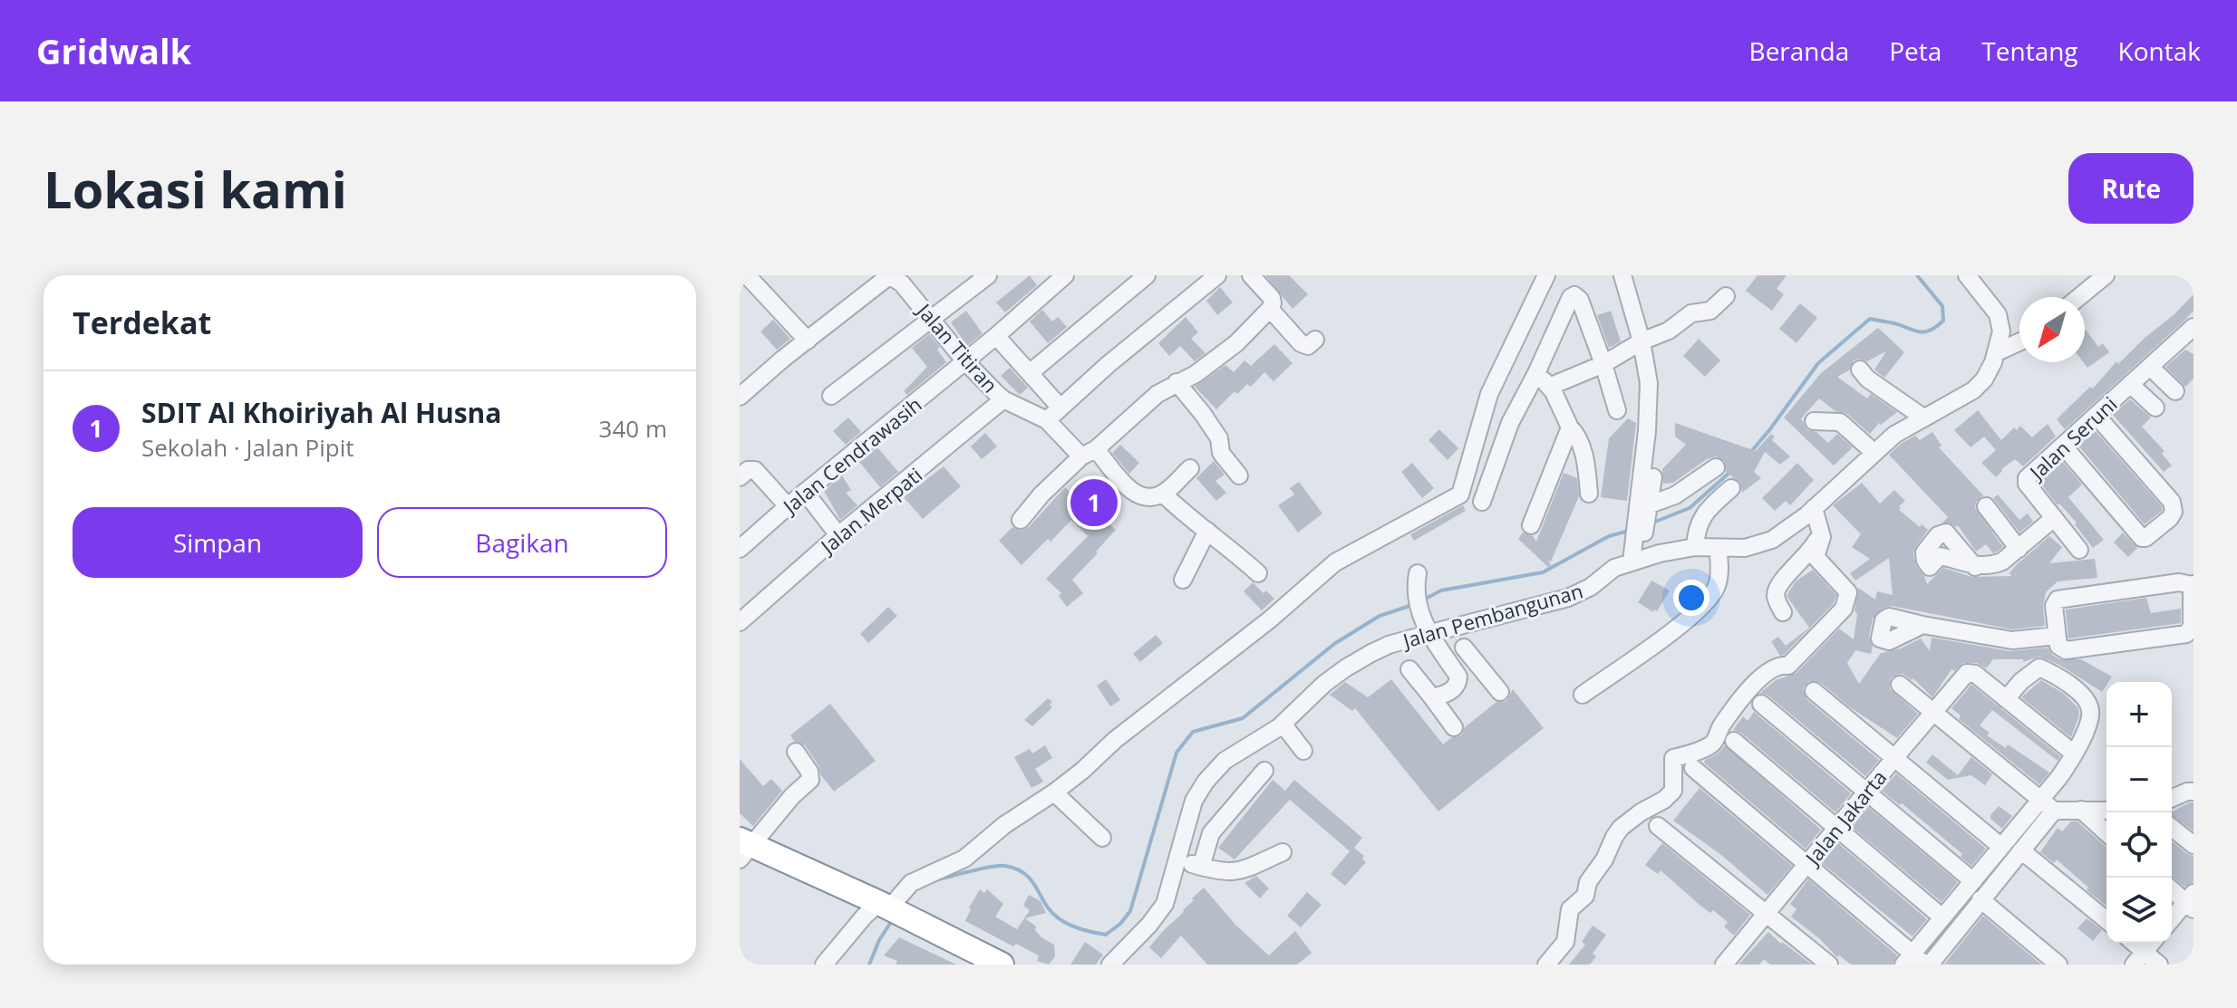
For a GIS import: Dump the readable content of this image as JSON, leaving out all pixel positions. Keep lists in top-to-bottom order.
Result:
{
  "streets": {
    "street": [
      "Jalan Titiran",
      "Jalan Seruni",
      "Jalan Cendrawasih",
      "Jalan Merpati",
      "Jalan Pembangunan",
      "Jalan Jakarta"
    ]
  },
  "crossings": [
    ["Jalan Titiran", "Jalan Cendrawasih"],
    ["Jalan Titiran", "Jalan Merpati"]
  ],
  "north": "bottom left",
  "page": {
    "header": "Gridwalk",
    "nav": [
      "Beranda",
      "Peta",
      "Tentang",
      "Kontak"
    ],
    "buttons": [
      "Rute",
      ["Simpan", "Bagikan"]
    ],
    "title": "Lokasi kami",
    "heading": "Terdekat",
    "list": [
      {
        "mark": "1",
        "name": "SDIT Al Khoiriyah Al Husna",
        "note": "Sekolah · Jalan Pipit",
        "value": "340 m"
      }
    ],
    "pins": "1",
    "map_buttons": ["+", "−"]
  }
}
